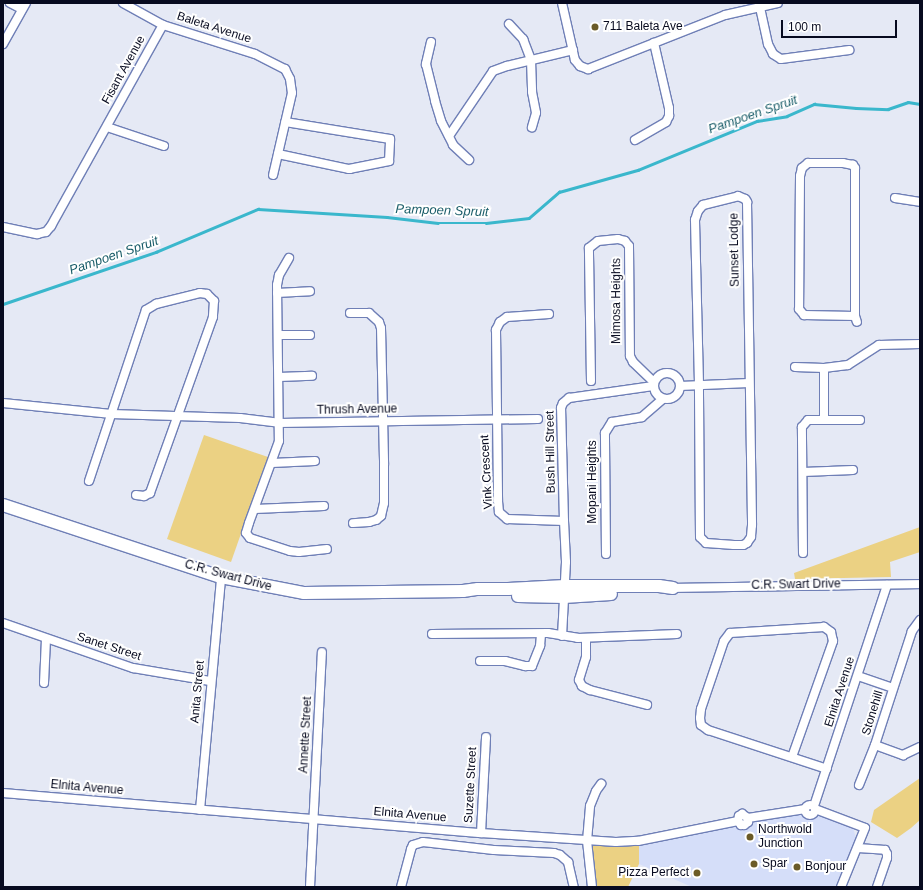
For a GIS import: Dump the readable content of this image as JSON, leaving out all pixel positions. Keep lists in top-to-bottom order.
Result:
{
  "streets": {
    "street": [
      "Baleta Avenue",
      "Fisant Avenue",
      "Sunset Lodge",
      "Mimosa Heights",
      "Thrush Avenue",
      "Bush Hill Street",
      "Vink Crescent",
      "Mopani Heights",
      "C.R. Swart Drive",
      "Sanet Street",
      "Anita Street",
      "Elnita Avenue",
      "Stonehill",
      "Annette Street",
      "Suzette Street"
    ]
  },
  "crossings": [
    ["Baleta Avenue", "Fisant Avenue"],
    ["Mimosa Heights", "Bush Hill Street"],
    ["Mimosa Heights", "Mopani Heights"],
    ["Thrush Avenue", "Vink Crescent"],
    ["Bush Hill Street", "Vink Crescent"],
    ["Bush Hill Street", "Mopani Heights"],
    ["C.R. Swart Drive", "Anita Street"],
    ["C.R. Swart Drive", "Elnita Avenue"],
    ["Sanet Street", "Anita Street"],
    ["Anita Street", "Elnita Avenue"],
    ["Elnita Avenue", "Stonehill"],
    ["Elnita Avenue", "Annette Street"],
    ["Elnita Avenue", "Suzette Street"]
  ],
  "water": ["Pampoen Spruit"],
  "places": [
    "711 Baleta Ave",
    "Northwold Junction",
    "Spar",
    "Bonjour",
    "Pizza Perfect"
  ],
  "scale_bar": "100 m"
}
